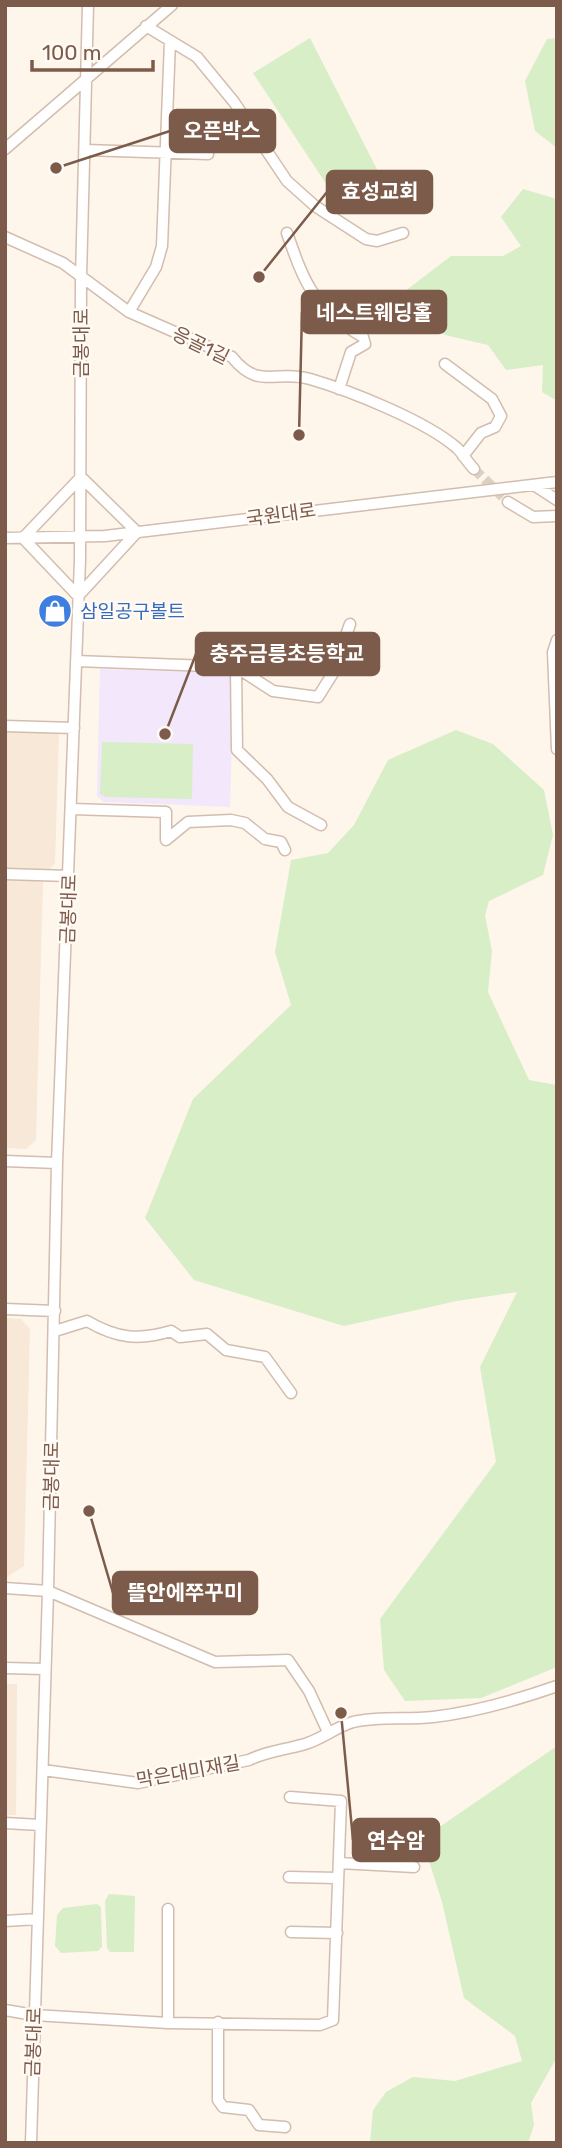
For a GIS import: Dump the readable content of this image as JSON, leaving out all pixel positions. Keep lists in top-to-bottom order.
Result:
{
  "streets": {
    "street": [
      "금봉대로",
      "응골1길",
      "국원대로",
      "막은대미재길"
    ]
  },
  "crossings": [
    ["금봉대로", "응골1길"],
    ["금봉대로", "국원대로"],
    ["금봉대로", "막은대미재길"]
  ],
  "places": {
    "other": [
      "오픈박스",
      "효성교회",
      "네스트웨딩홀",
      "충주금릉초등학교",
      "뜰안에쭈꾸미",
      "연수암"
    ],
    "shop": ["삼일공구볼트"]
  },
  "scale_bar": "100 m"
}
